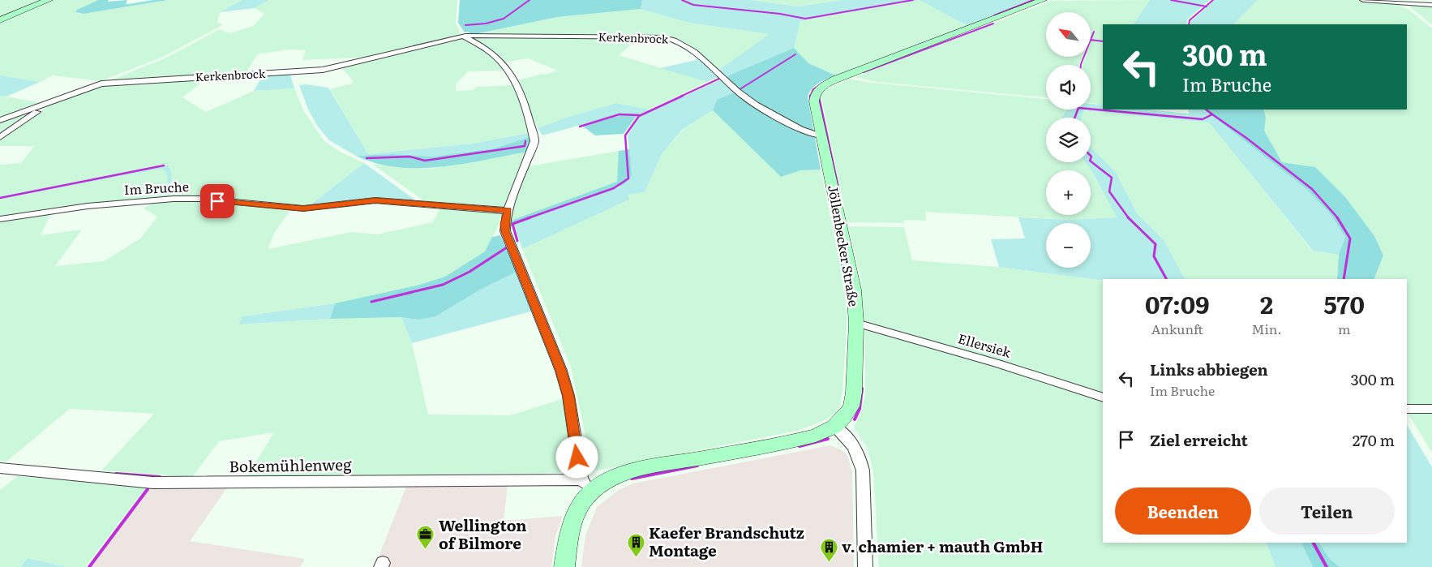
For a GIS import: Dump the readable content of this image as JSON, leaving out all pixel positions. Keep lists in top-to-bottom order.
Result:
{
  "streets": {
    "street": [
      "Kerkenbrock",
      "Im Bruche",
      "Jöllenbecker Straße",
      "Ellersiek",
      "Bokemühlenweg"
    ]
  },
  "crossings": [
    ["Kerkenbrock", "Jöllenbecker Straße"],
    ["Jöllenbecker Straße", "Ellersiek"],
    ["Jöllenbecker Straße", "Bokemühlenweg"]
  ],
  "places": {
    "office": ["Wellington of Bilmore"],
    "building": ["Kaefer Brandschutz Montage", "v. chamier + mauth GmbH"]
  },
  "north": "top left",
  "page": {
    "map_buttons": ["+", "−"],
    "turn": ["300 m", "Im Bruche"],
    "eta": [
      "07:09",
      "Ankunft",
      "2",
      "Min.",
      "570",
      "m"
    ],
    "list": [
      {
        "name": "Links abbiegen",
        "note": "Im Bruche",
        "value": "300 m"
      },
      {
        "name": "Ziel erreicht",
        "value": "270 m"
      }
    ],
    "buttons": ["Beenden", "Teilen"]
  }
}
